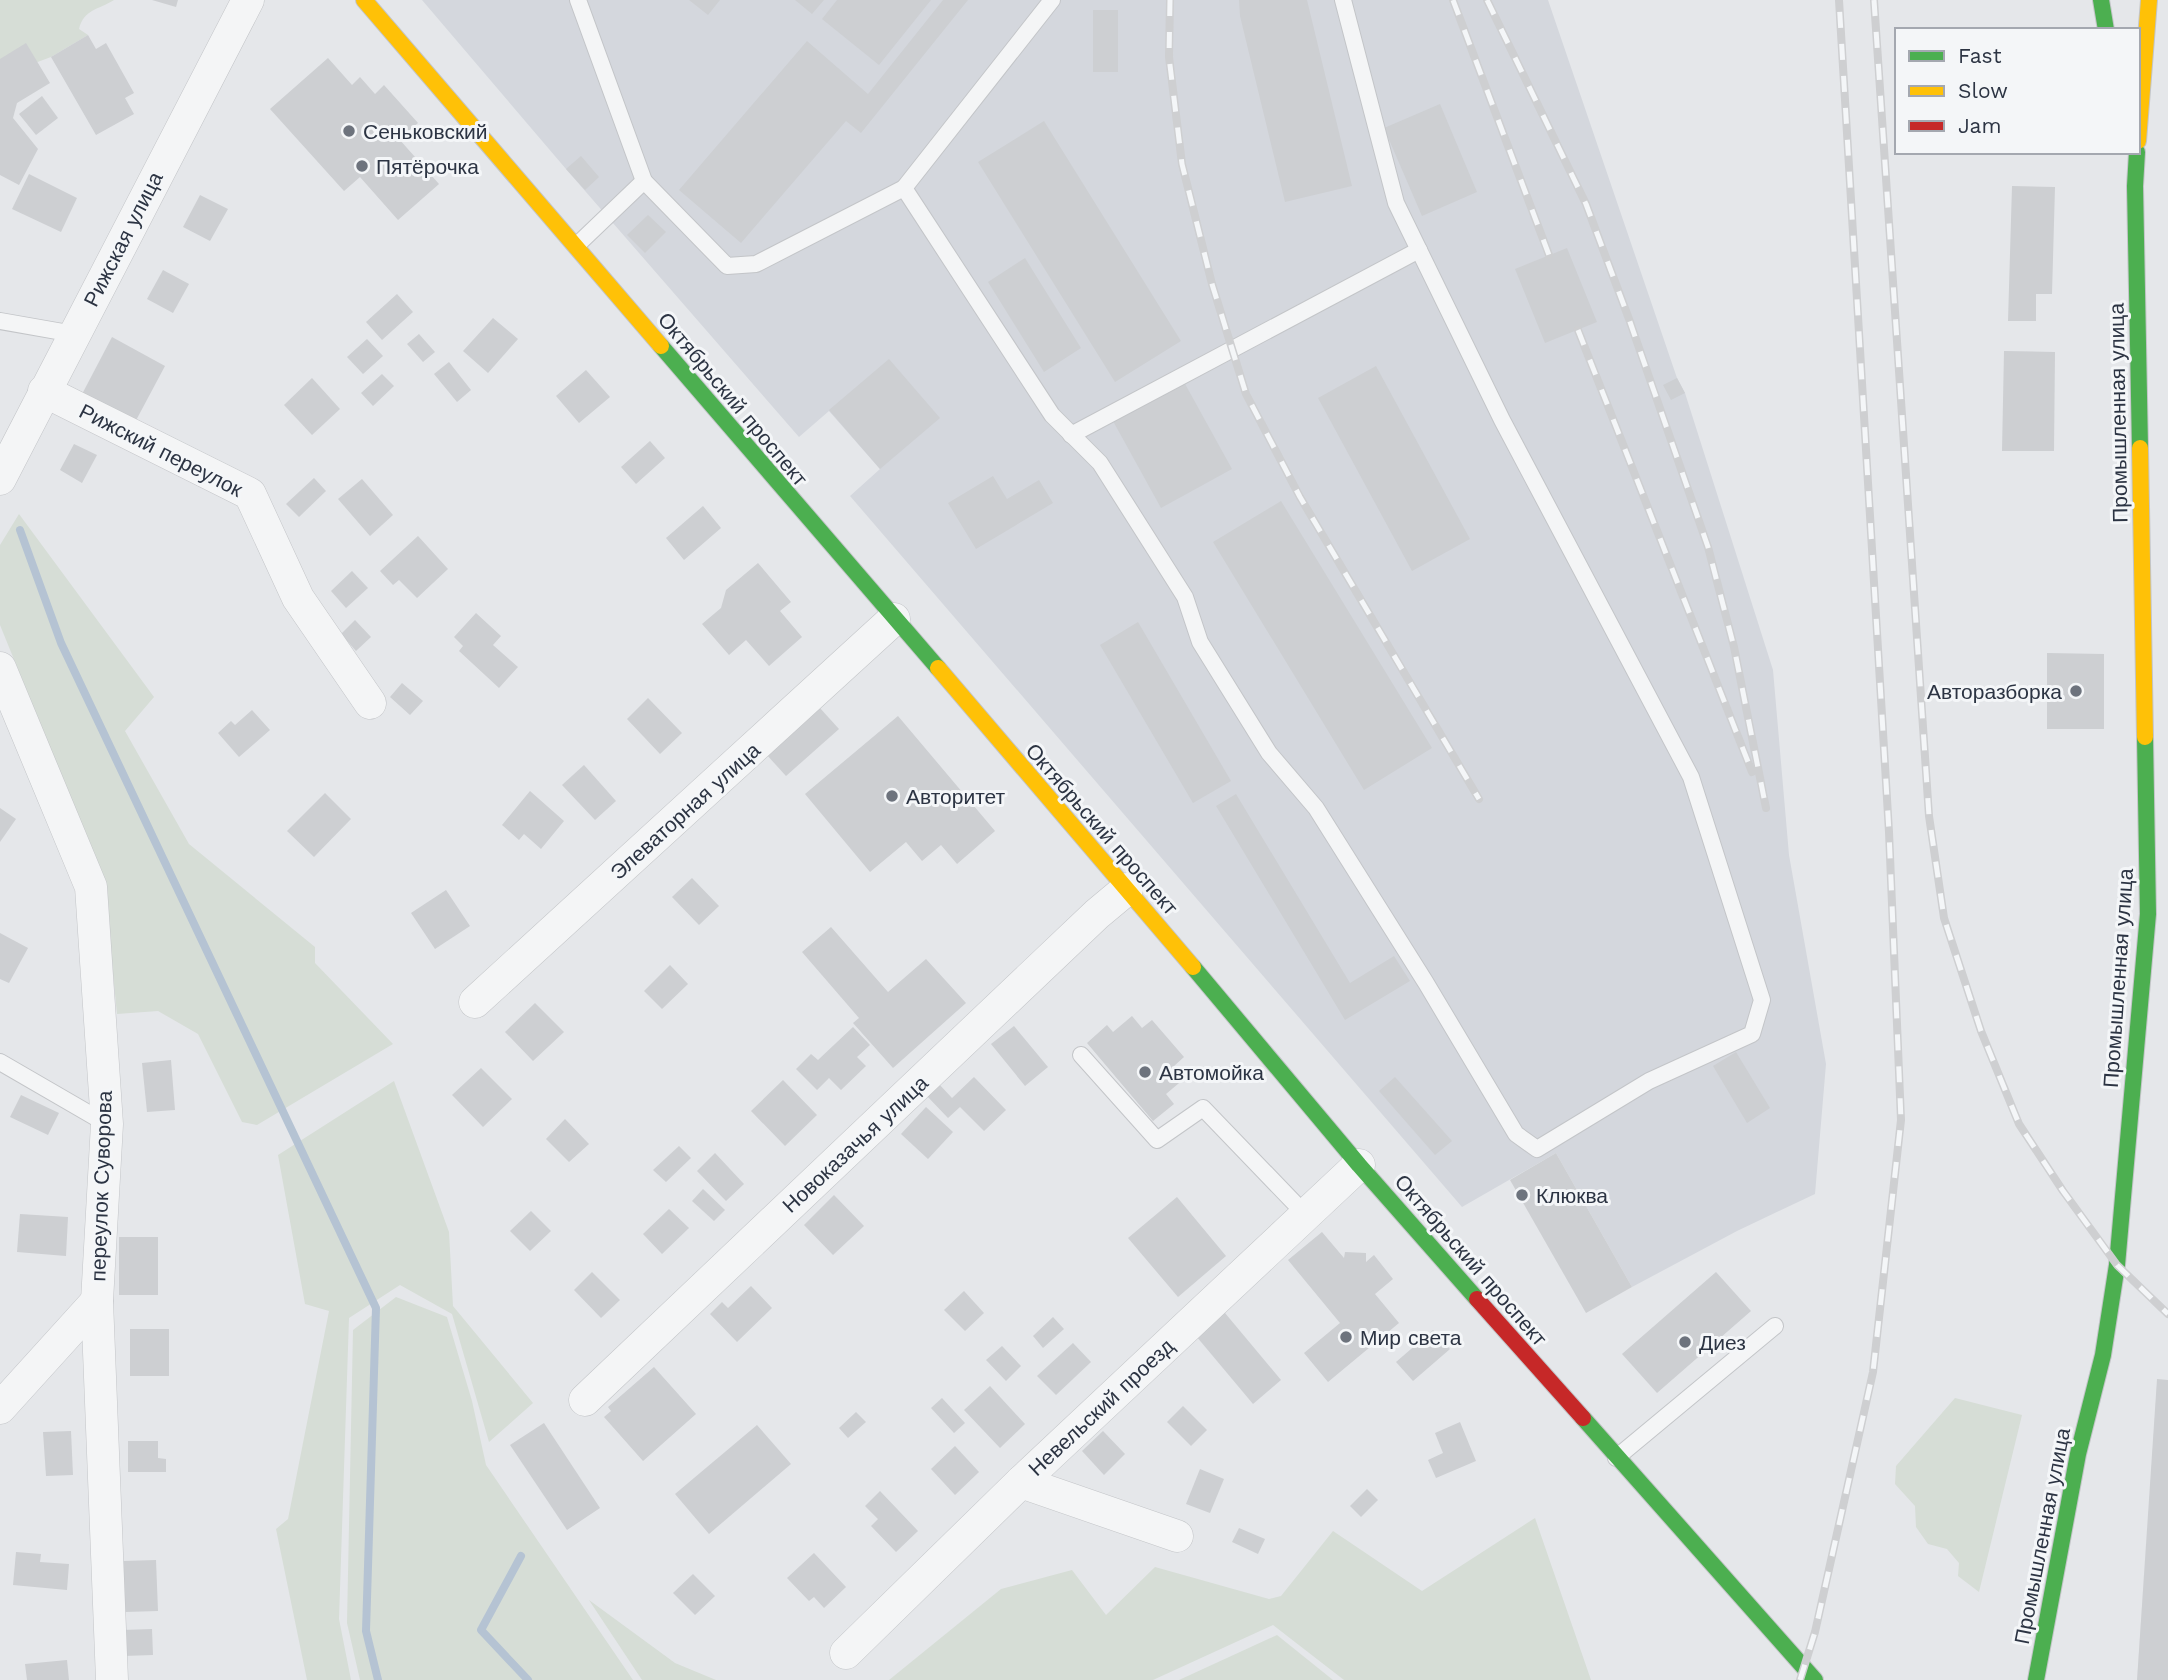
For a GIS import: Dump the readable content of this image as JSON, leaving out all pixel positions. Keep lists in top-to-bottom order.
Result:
{
  "streets": {
    "main road": ["Октябрьский проспект", "Промышленная улица"],
    "street": [
      "Рижская улица",
      "Рижский переулок",
      "Элеваторная улица",
      "Новоказачья улица",
      "переулок Суворова",
      "Невельский проезд"
    ]
  },
  "crossings": [
    ["Рижская улица", "Рижский переулок"],
    ["Октябрьский проспект", "Элеваторная улица"],
    ["Октябрьский проспект", "Новоказачья улица"],
    ["Октябрьский проспект", "Невельский проезд"]
  ],
  "places": [
    "Сеньковский",
    "Пятёрочка",
    "Авторазборка",
    "Авторитет",
    "Автомойка",
    "Клюква",
    "Мир света",
    "Диез"
  ],
  "legend": ["Fast", "Slow", "Jam"]
}
